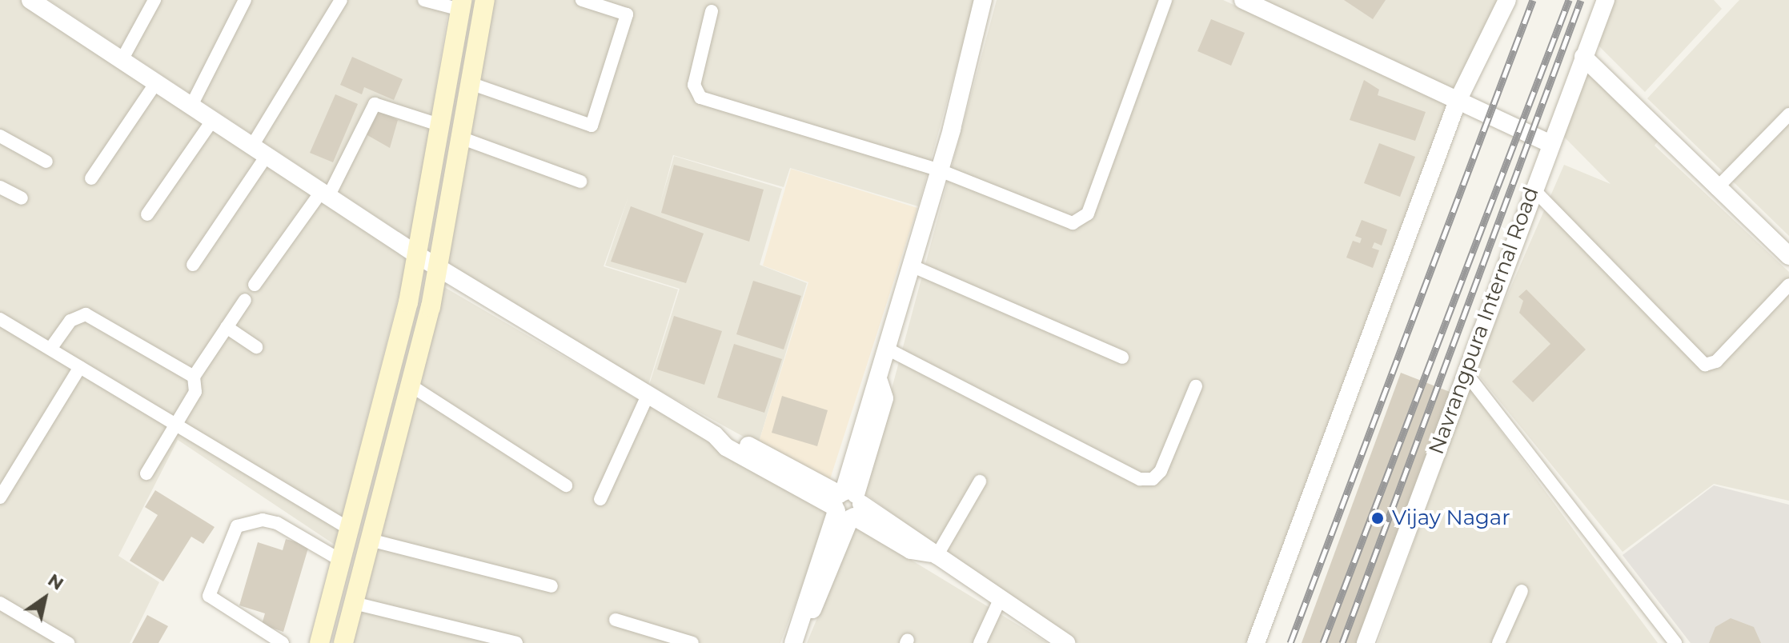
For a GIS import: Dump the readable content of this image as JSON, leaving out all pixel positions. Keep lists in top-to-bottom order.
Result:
{
  "streets": {
    "street": ["Navrangpura Internal Road"]
  },
  "places": ["Vijay Nagar"],
  "north": "top right"
}
